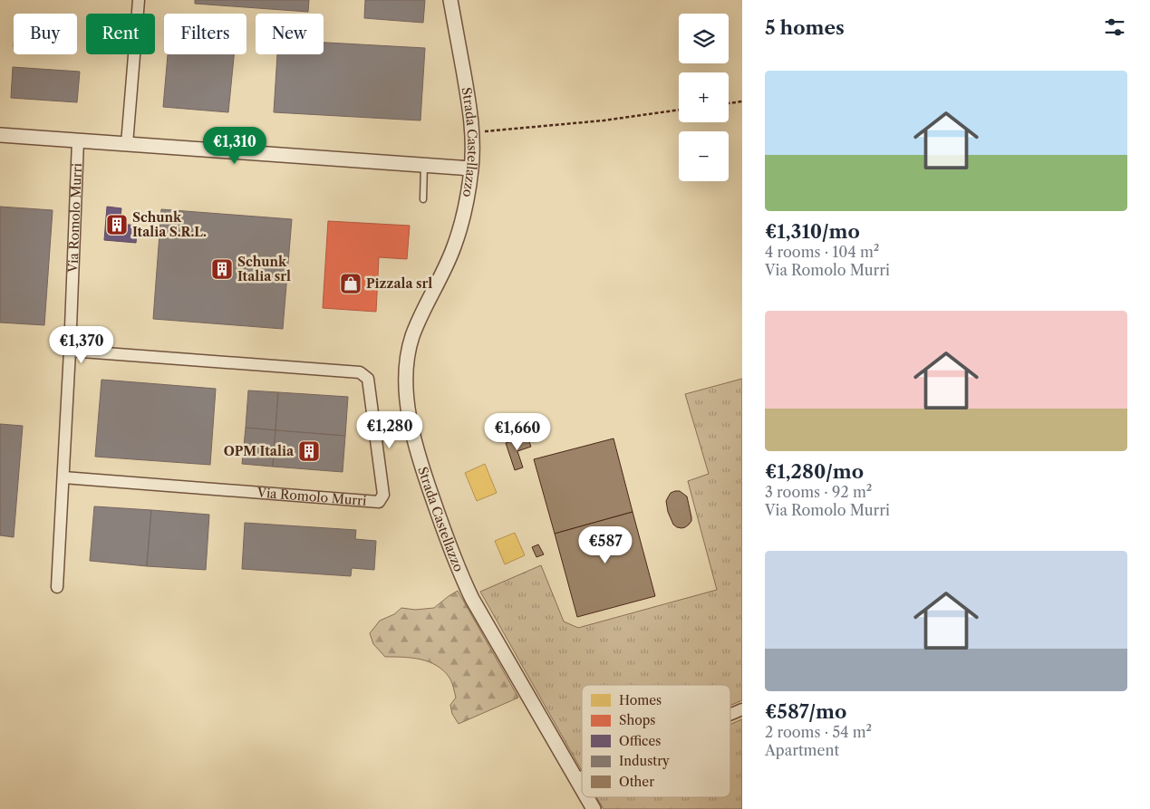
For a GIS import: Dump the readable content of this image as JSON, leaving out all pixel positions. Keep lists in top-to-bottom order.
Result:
{
  "streets": {
    "street": ["Strada Castellazzo", "Via Romolo Murri"]
  },
  "places": {
    "building": ["Schunk Italia S.R.L.", "Schunk Italia srl", "OPM Italia"],
    "shop": ["Pizzala srl"]
  },
  "legend": [
    "Homes",
    "Shops",
    "Offices",
    "Industry",
    "Other"
  ],
  "page": {
    "heading": "5 homes",
    "map_buttons": ["+", "−"],
    "chip": [
      "Buy",
      "Rent",
      "Filters",
      "New"
    ],
    "list": [
      {
        "name": "€1,310/mo",
        "note": "4 rooms · 104 m² · Via Romolo Murri"
      },
      {
        "name": "€1,280/mo",
        "note": "3 rooms · 92 m² · Via Romolo Murri"
      },
      {
        "name": "€587/mo",
        "note": "2 rooms · 54 m² · Apartment"
      }
    ],
    "price": [
      "€1,310",
      "€1,370",
      "€1,280",
      "€1,660",
      "€587"
    ]
  }
}
